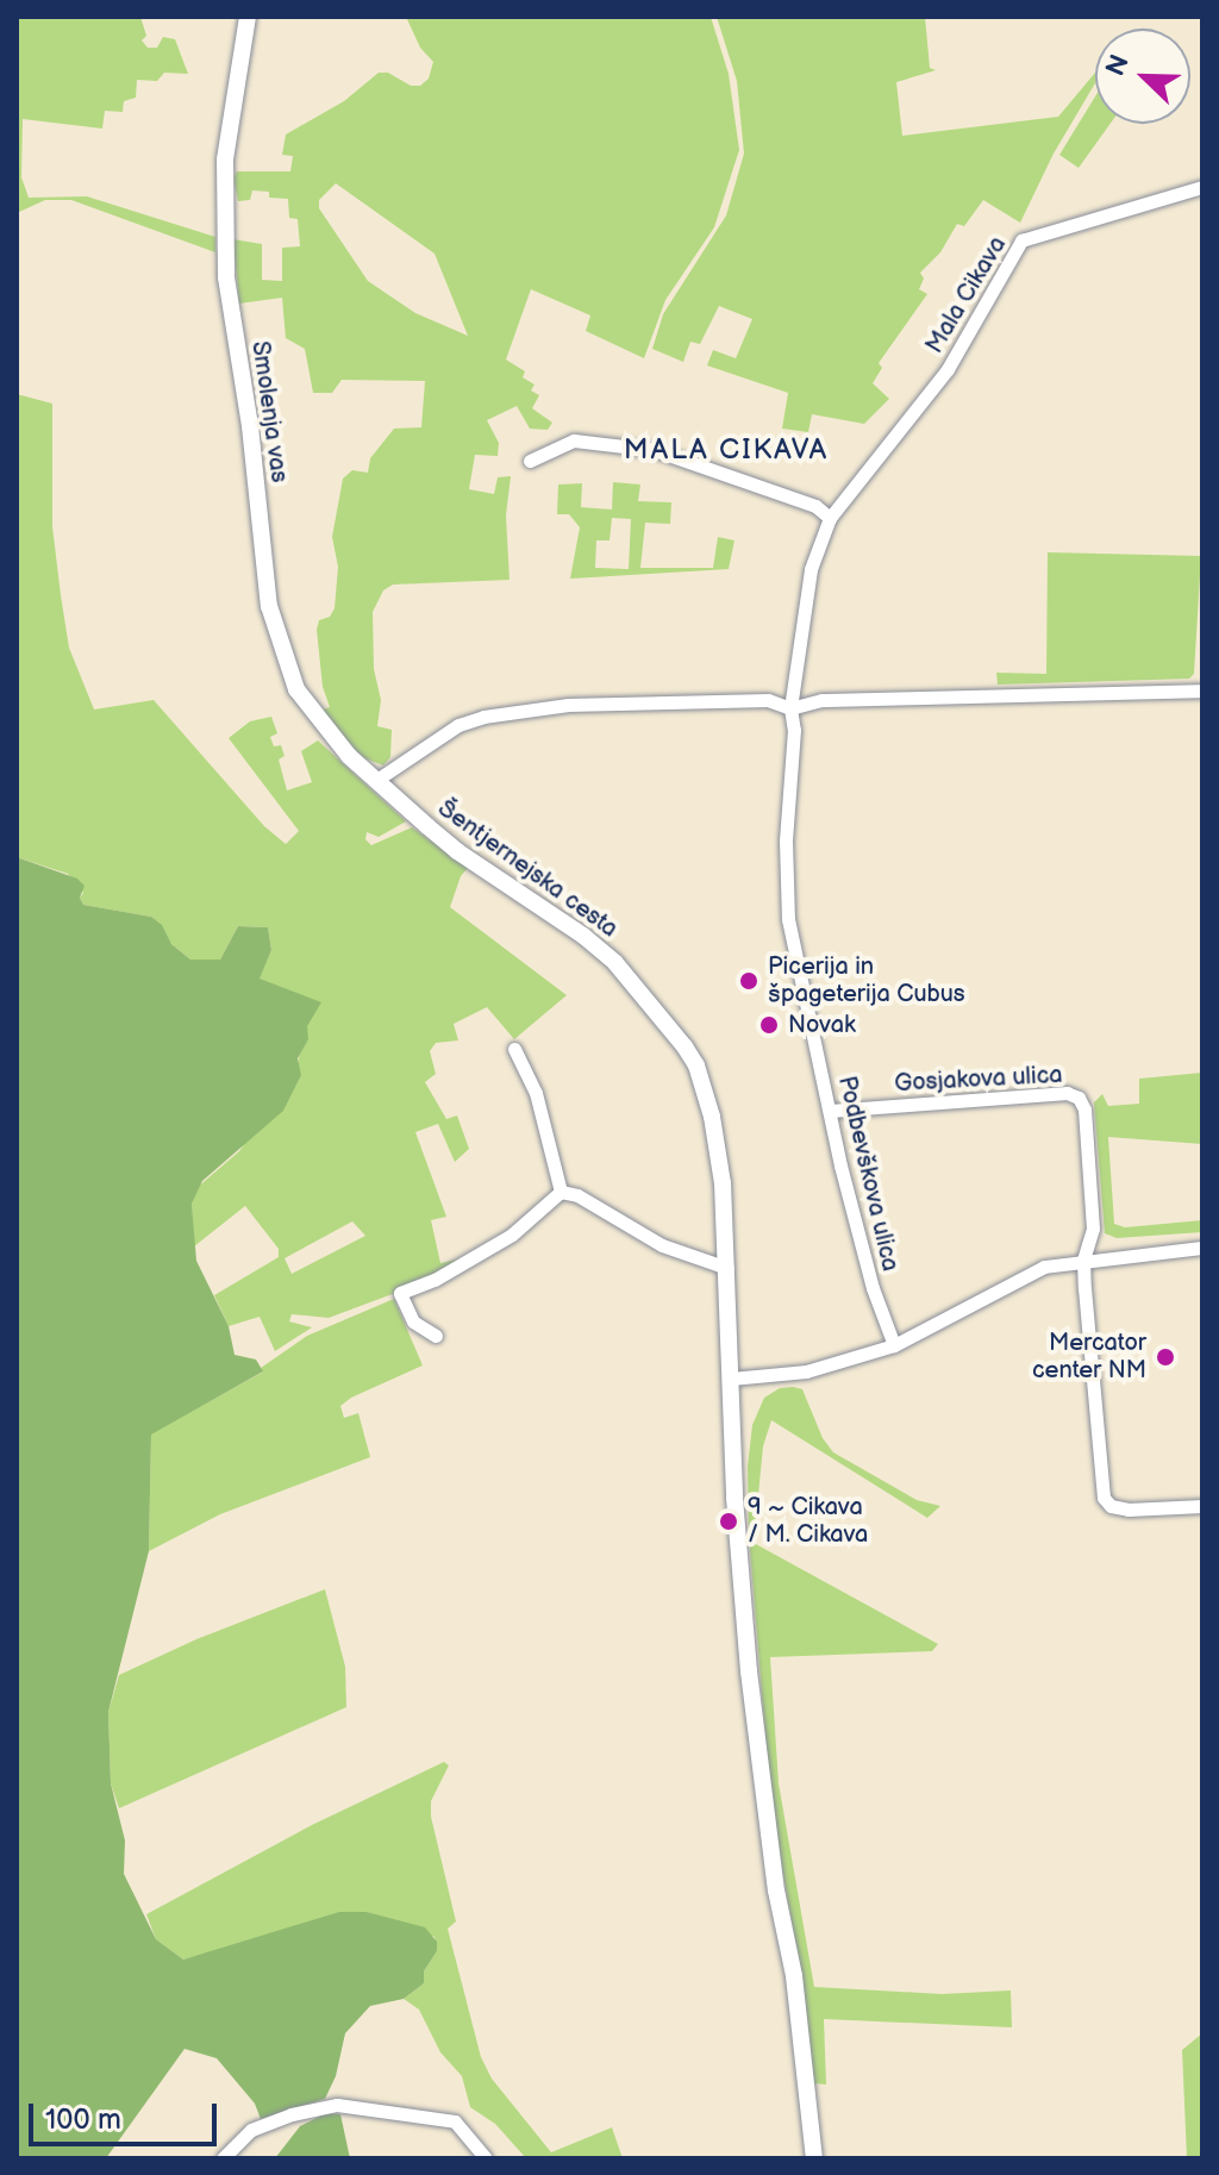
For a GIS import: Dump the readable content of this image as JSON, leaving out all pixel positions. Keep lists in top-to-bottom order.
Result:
{
  "streets": {
    "main road": ["Smolenja vas", "Šentjernejska cesta"],
    "street": ["Mala Cikava", "Gosjakova ulica", "Podbevškova ulica"]
  },
  "crossings": [
    ["Mala Cikava", "Podbevškova ulica"],
    ["Smolenja vas", "Šentjernejska cesta"],
    ["Gosjakova ulica", "Podbevškova ulica"]
  ],
  "districts": ["MALA CIKAVA"],
  "places": [
    "Picerija in špageterija Cubus",
    "Novak",
    "Mercator center NM",
    "9 ~ Cikava / M. Cikava"
  ],
  "scale_bar": "100 m",
  "north": "top left"
}
